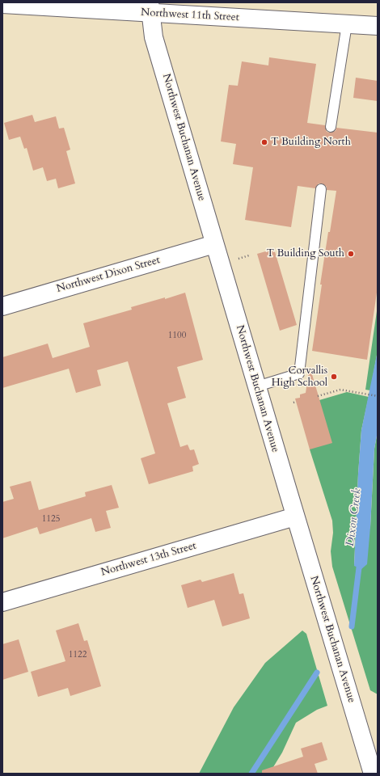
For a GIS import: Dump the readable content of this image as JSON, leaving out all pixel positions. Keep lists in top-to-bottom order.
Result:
{
  "streets": {
    "street": [
      "Northwest 11th Street",
      "Northwest Buchanan Avenue",
      "Northwest Dixon Street",
      "Northwest 13th Street"
    ]
  },
  "crossings": [
    ["Northwest 11th Street", "Northwest Buchanan Avenue"],
    ["Northwest Buchanan Avenue", "Northwest Dixon Street"],
    ["Northwest Buchanan Avenue", "Northwest 13th Street"]
  ],
  "water": ["Dixon Creek"],
  "places": ["T Building North", "T Building South", "Corvallis High School"],
  "house_numbers": ["1100", "1125", "1122"]
}
